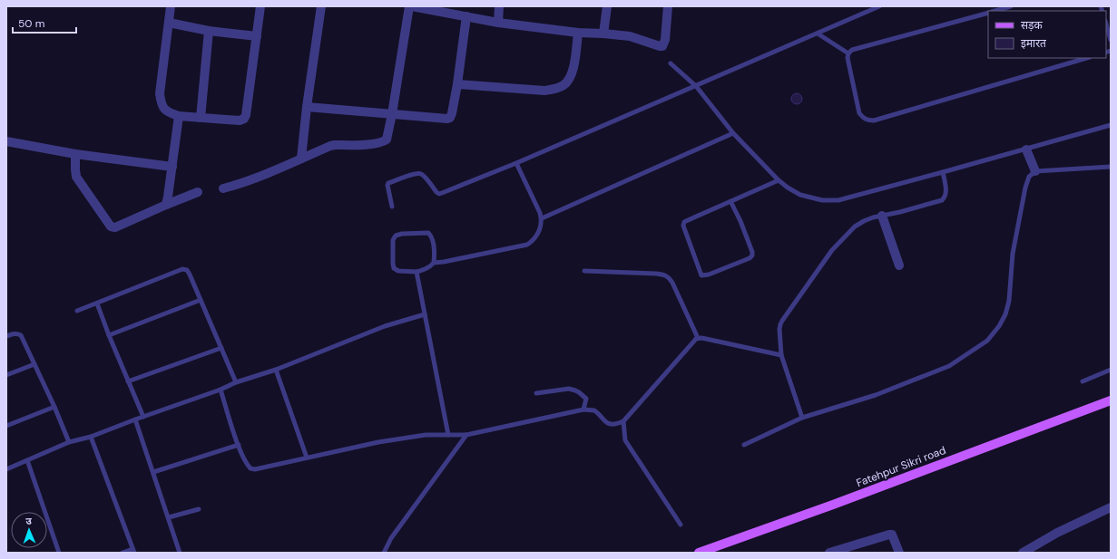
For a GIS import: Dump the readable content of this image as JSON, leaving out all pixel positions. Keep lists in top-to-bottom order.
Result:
{
  "streets": {
    "main road": ["Fatehpur Sikri road"]
  },
  "legend": ["सड़क", "इमारत"],
  "scale_bar": "50 m",
  "north": "top"
}
